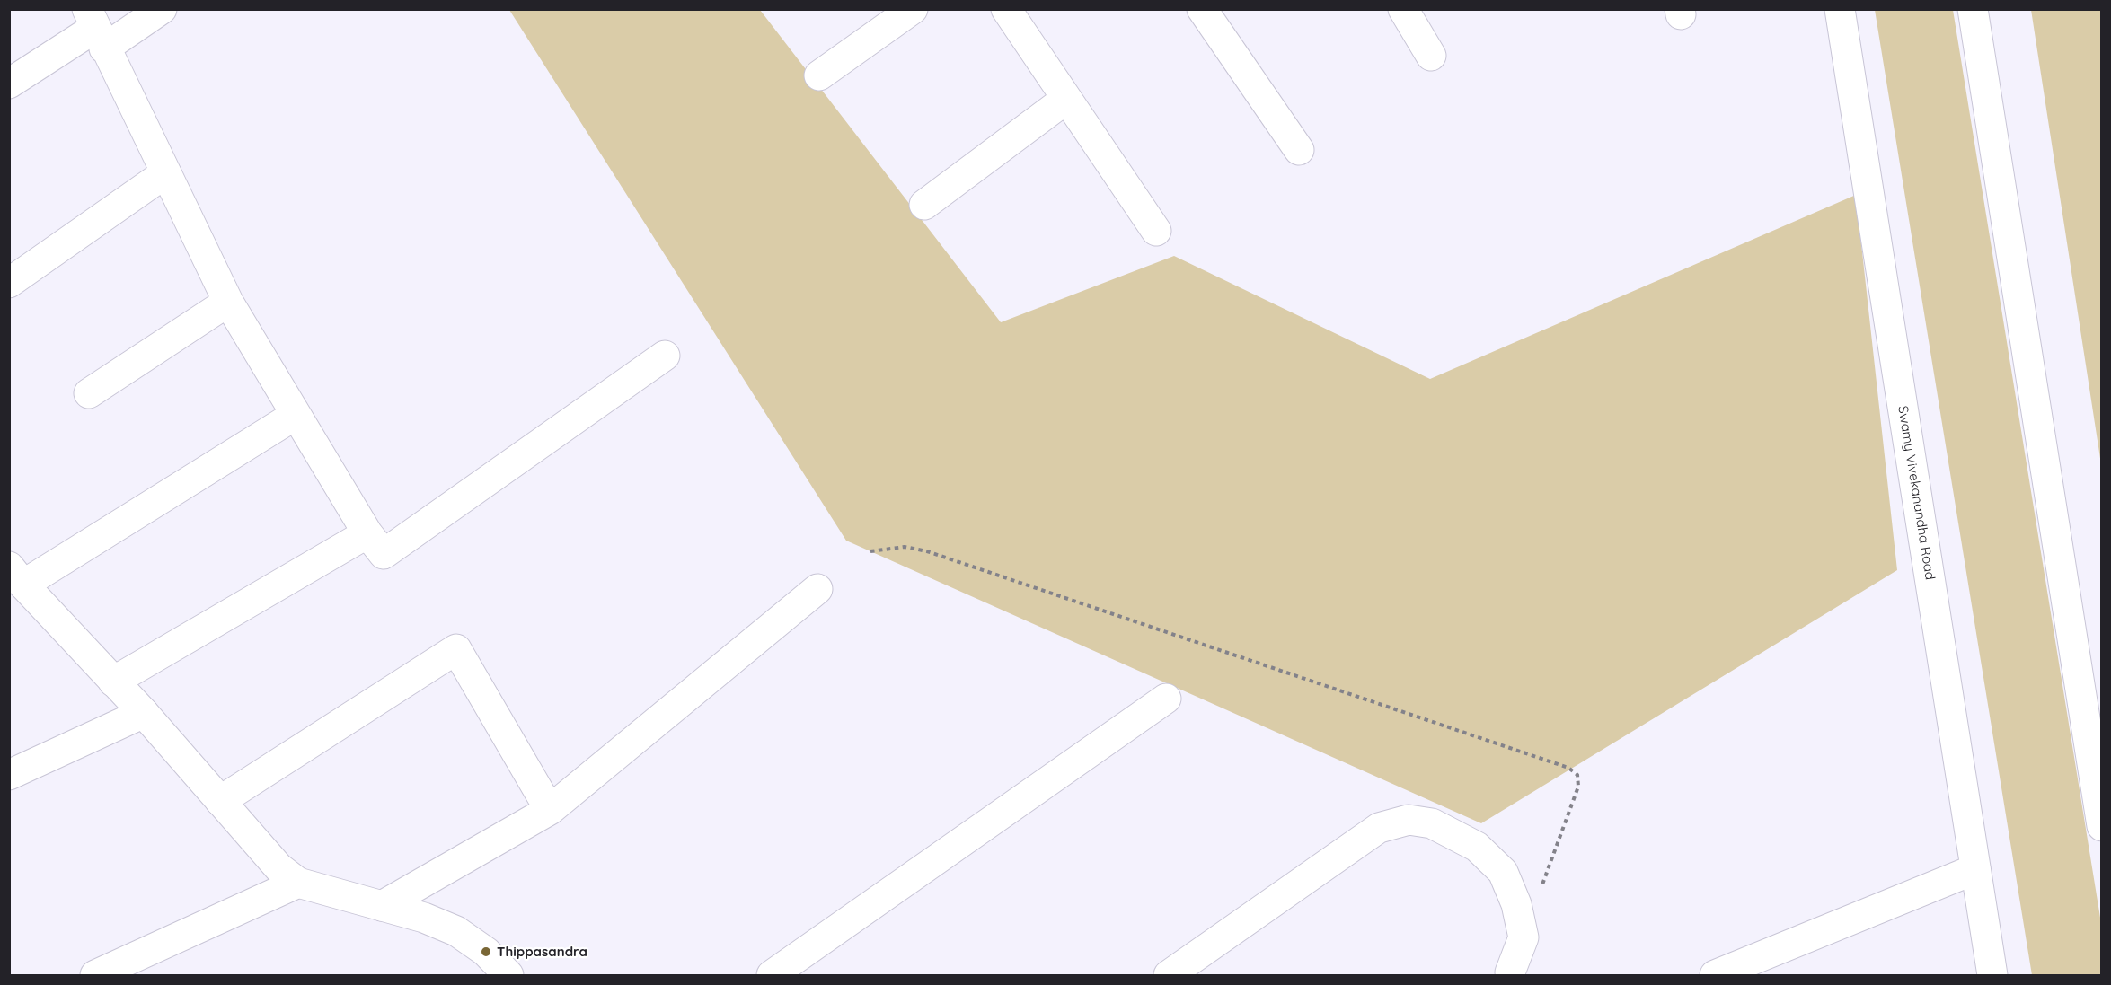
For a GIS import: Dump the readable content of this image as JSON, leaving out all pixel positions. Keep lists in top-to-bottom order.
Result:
{
  "streets": {
    "street": ["Swamy Vivekanandha Road"]
  },
  "places": ["Thippasandra"]
}
